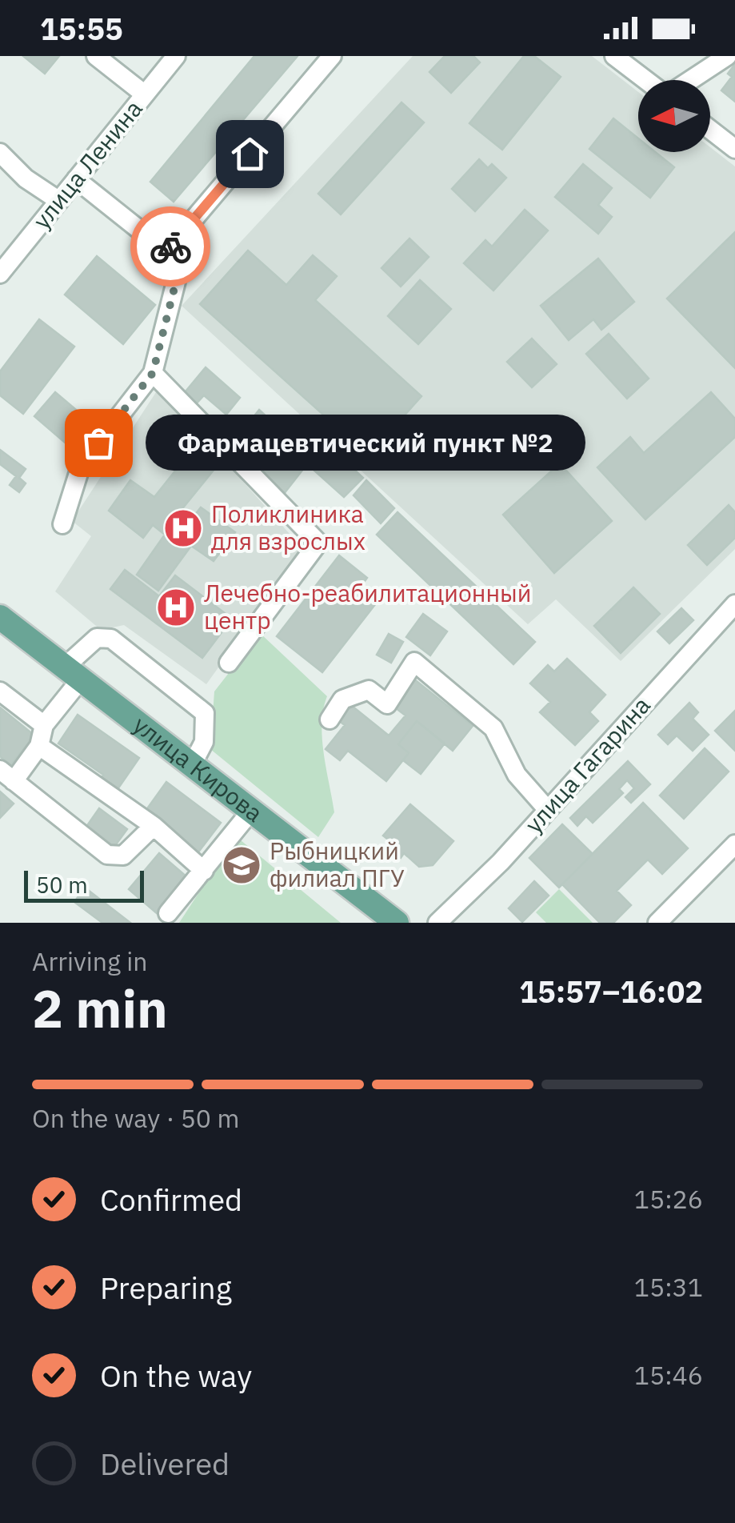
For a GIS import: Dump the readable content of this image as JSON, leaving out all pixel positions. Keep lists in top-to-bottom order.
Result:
{
  "streets": {
    "main road": ["улица Кирова"],
    "street": ["улица Ленина", "улица Гагарина"]
  },
  "places": {
    "other": ["Фармацевтический пункт №2"],
    "hospital": ["Поликлиника для взрослых", "Лечебно-реабилитационный центр"],
    "school or university": ["Рыбницкий филиал ПГУ"]
  },
  "scale_bar": "50 m",
  "north": "left",
  "page": {
    "status": "15:55",
    "bubble": "Фармацевтический пункт №2",
    "scale": "50 m",
    "heading": ["2 min", "Arriving in", "15:57–16:02"],
    "bar": "On the way · 50 m",
    "list": [
      ["Confirmed", "15:26"],
      ["Preparing", "15:31"],
      ["On the way", "15:46"],
      "Delivered"
    ]
  }
}
